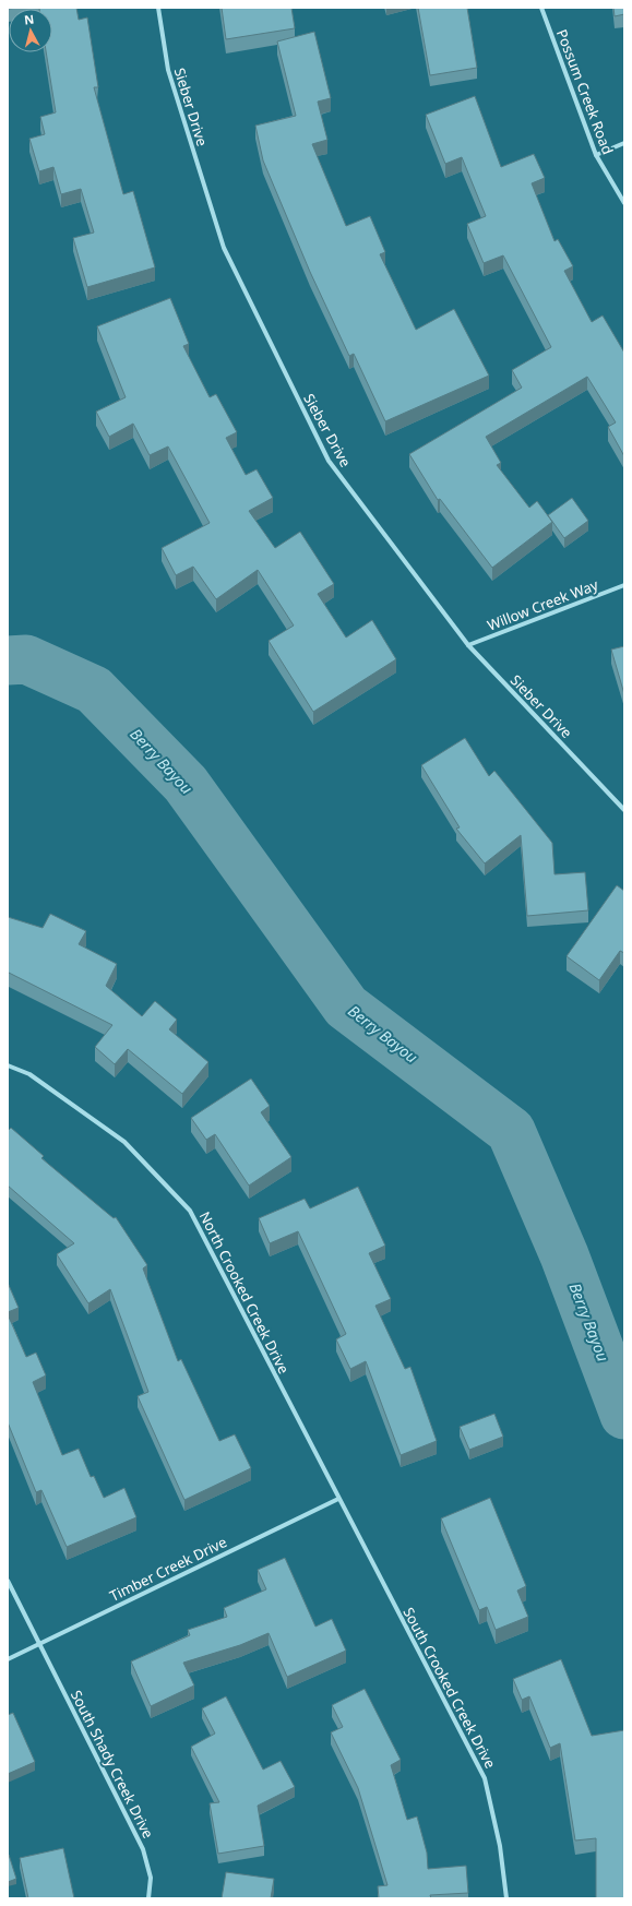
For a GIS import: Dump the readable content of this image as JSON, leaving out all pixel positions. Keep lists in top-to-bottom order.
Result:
{
  "streets": {
    "street": [
      "Possum Creek Road",
      "Sieber Drive",
      "Willow Creek Way",
      "North Crooked Creek Drive",
      "Timber Creek Drive",
      "South Crooked Creek Drive",
      "South Shady Creek Drive"
    ]
  },
  "crossings": [
    ["Sieber Drive", "Willow Creek Way"],
    ["North Crooked Creek Drive", "Timber Creek Drive"],
    ["North Crooked Creek Drive", "South Crooked Creek Drive"],
    ["Timber Creek Drive", "South Crooked Creek Drive"],
    ["Timber Creek Drive", "South Shady Creek Drive"]
  ],
  "water": ["Berry Bayou"],
  "north": "top"
}
